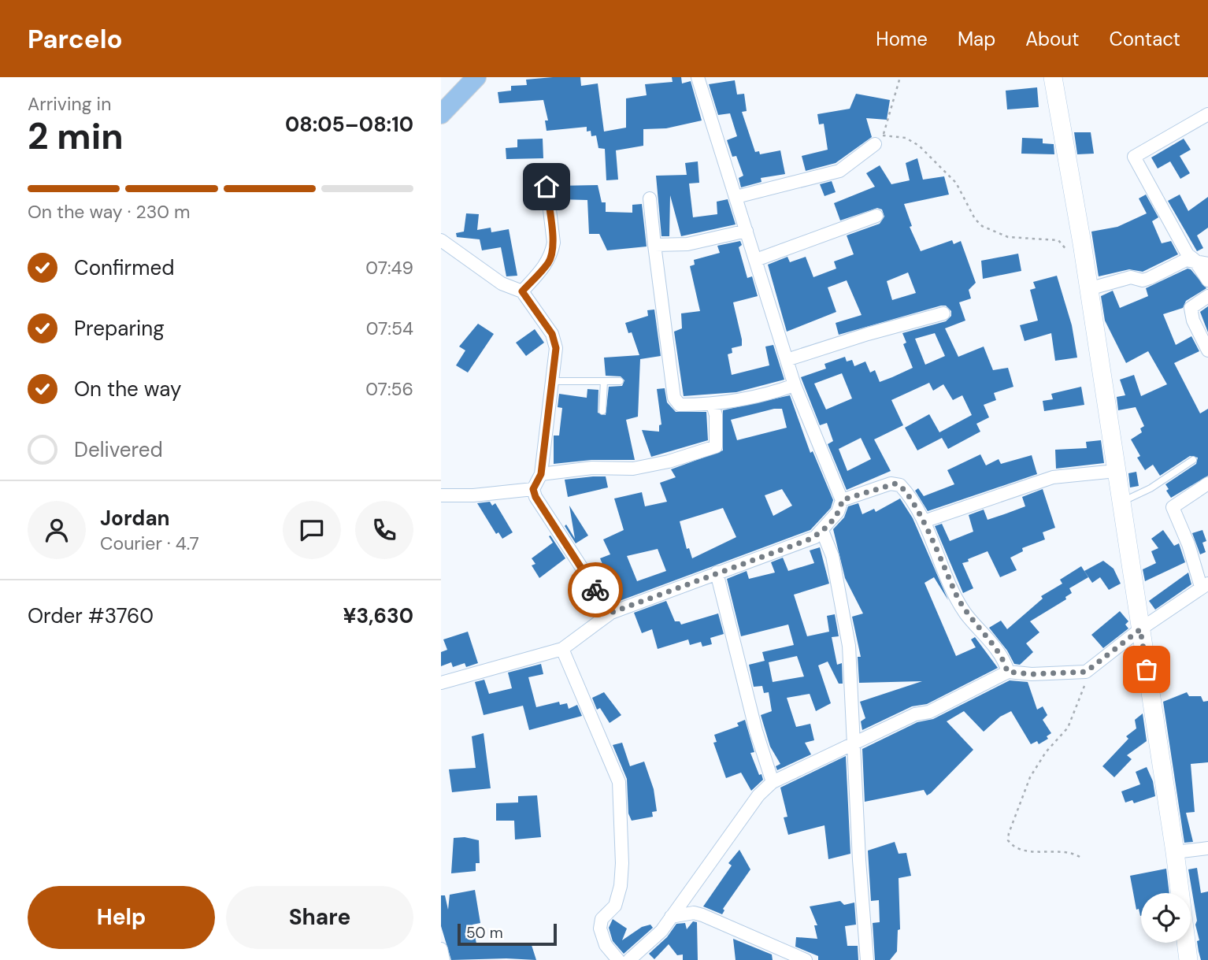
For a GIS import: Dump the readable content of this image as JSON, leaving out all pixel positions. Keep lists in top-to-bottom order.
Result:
{
  "scale_bar": "50 m",
  "page": {
    "header": "Parcelo",
    "nav": [
      "Home",
      "Map",
      "About",
      "Contact"
    ],
    "heading": ["2 min", "Arriving in", "08:05–08:10"],
    "panel": [
      "Jordan",
      "Courier · 4.7",
      "Order #3760",
      "¥3,630"
    ],
    "bar": "On the way · 230 m",
    "list": [
      ["Confirmed", "07:49"],
      ["Preparing", "07:54"],
      ["On the way", "07:56"],
      "Delivered"
    ],
    "buttons": ["Help", "Share"],
    "scale": "50 m"
  }
}
